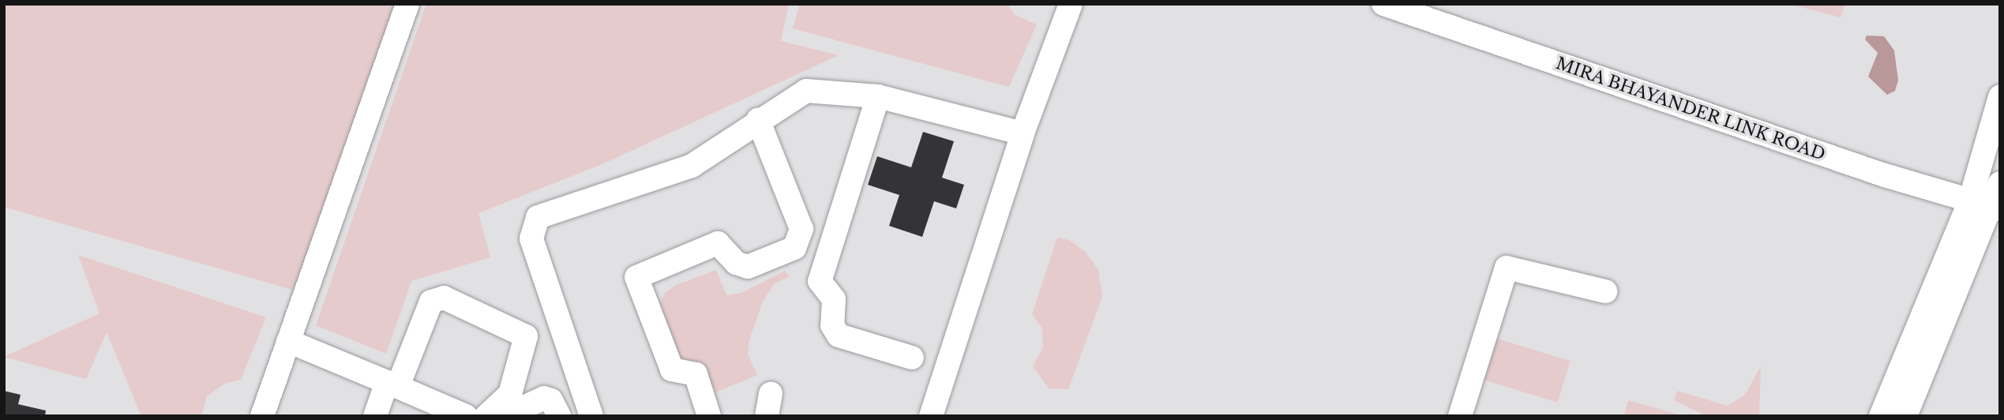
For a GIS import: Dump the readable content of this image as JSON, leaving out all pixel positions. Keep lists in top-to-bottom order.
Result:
{
  "streets": {
    "street": ["MIRA BHAYANDER LINK ROAD"]
  }
}
